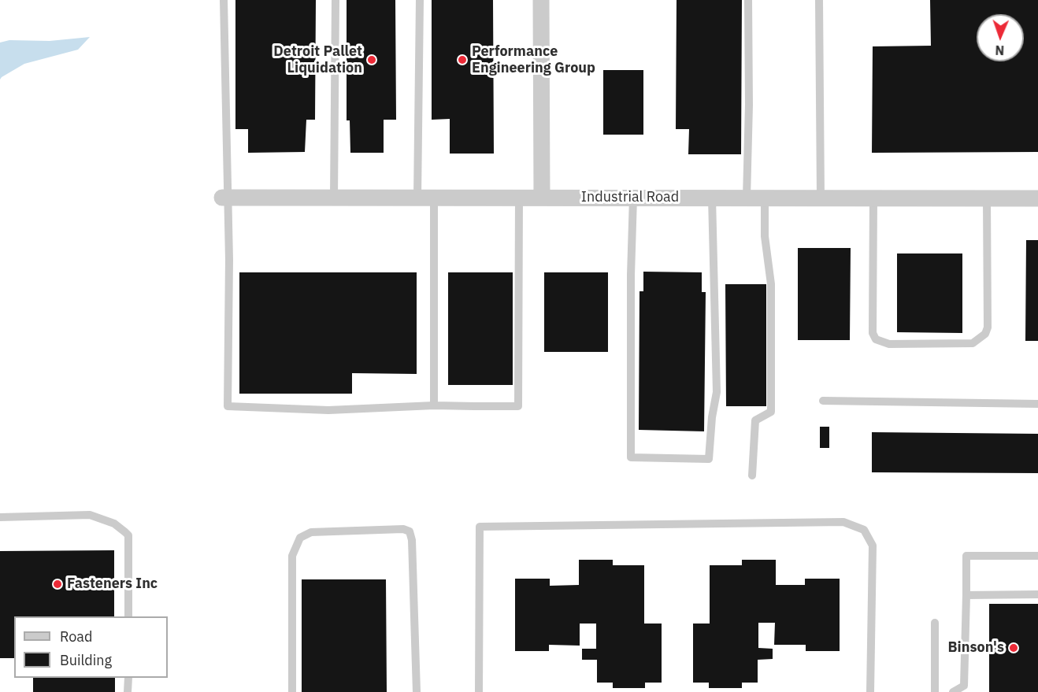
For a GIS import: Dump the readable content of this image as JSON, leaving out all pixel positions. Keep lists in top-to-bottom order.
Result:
{
  "streets": {
    "street": ["Industrial Road"]
  },
  "places": [
    "Detroit Pallet Liquidation",
    "Performance Engineering Group",
    "Fasteners Inc",
    "Binson's"
  ],
  "legend": ["Road", "Building"],
  "north": "bottom"
}
